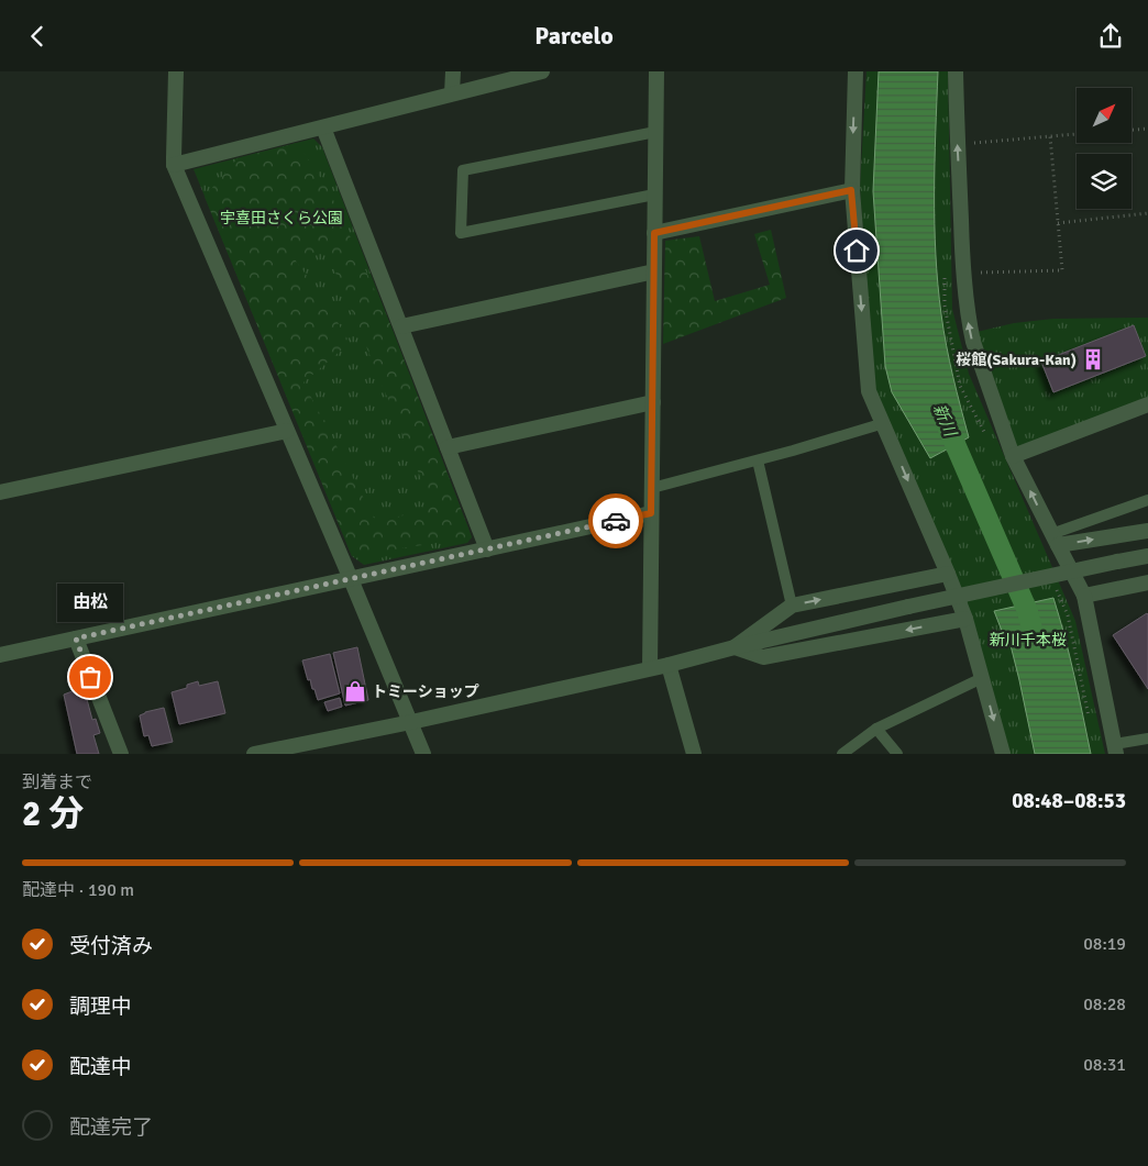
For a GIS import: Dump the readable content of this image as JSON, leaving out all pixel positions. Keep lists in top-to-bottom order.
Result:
{
  "water": ["新川"],
  "parks": ["宇喜田さくら公園", "新川千本桜"],
  "places": {
    "building": ["桜館(Sakura-Kan)"],
    "other": ["由松"],
    "shop": ["トミーショップ"]
  },
  "north": "top right",
  "page": {
    "header": "Parcelo",
    "bubble": "由松",
    "heading": ["2 分", "到着まで", "08:48–08:53"],
    "bar": "配達中 · 190 m",
    "list": [
      ["受付済み", "08:19"],
      ["調理中", "08:28"],
      ["配達中", "08:31"],
      "配達完了"
    ]
  }
}
